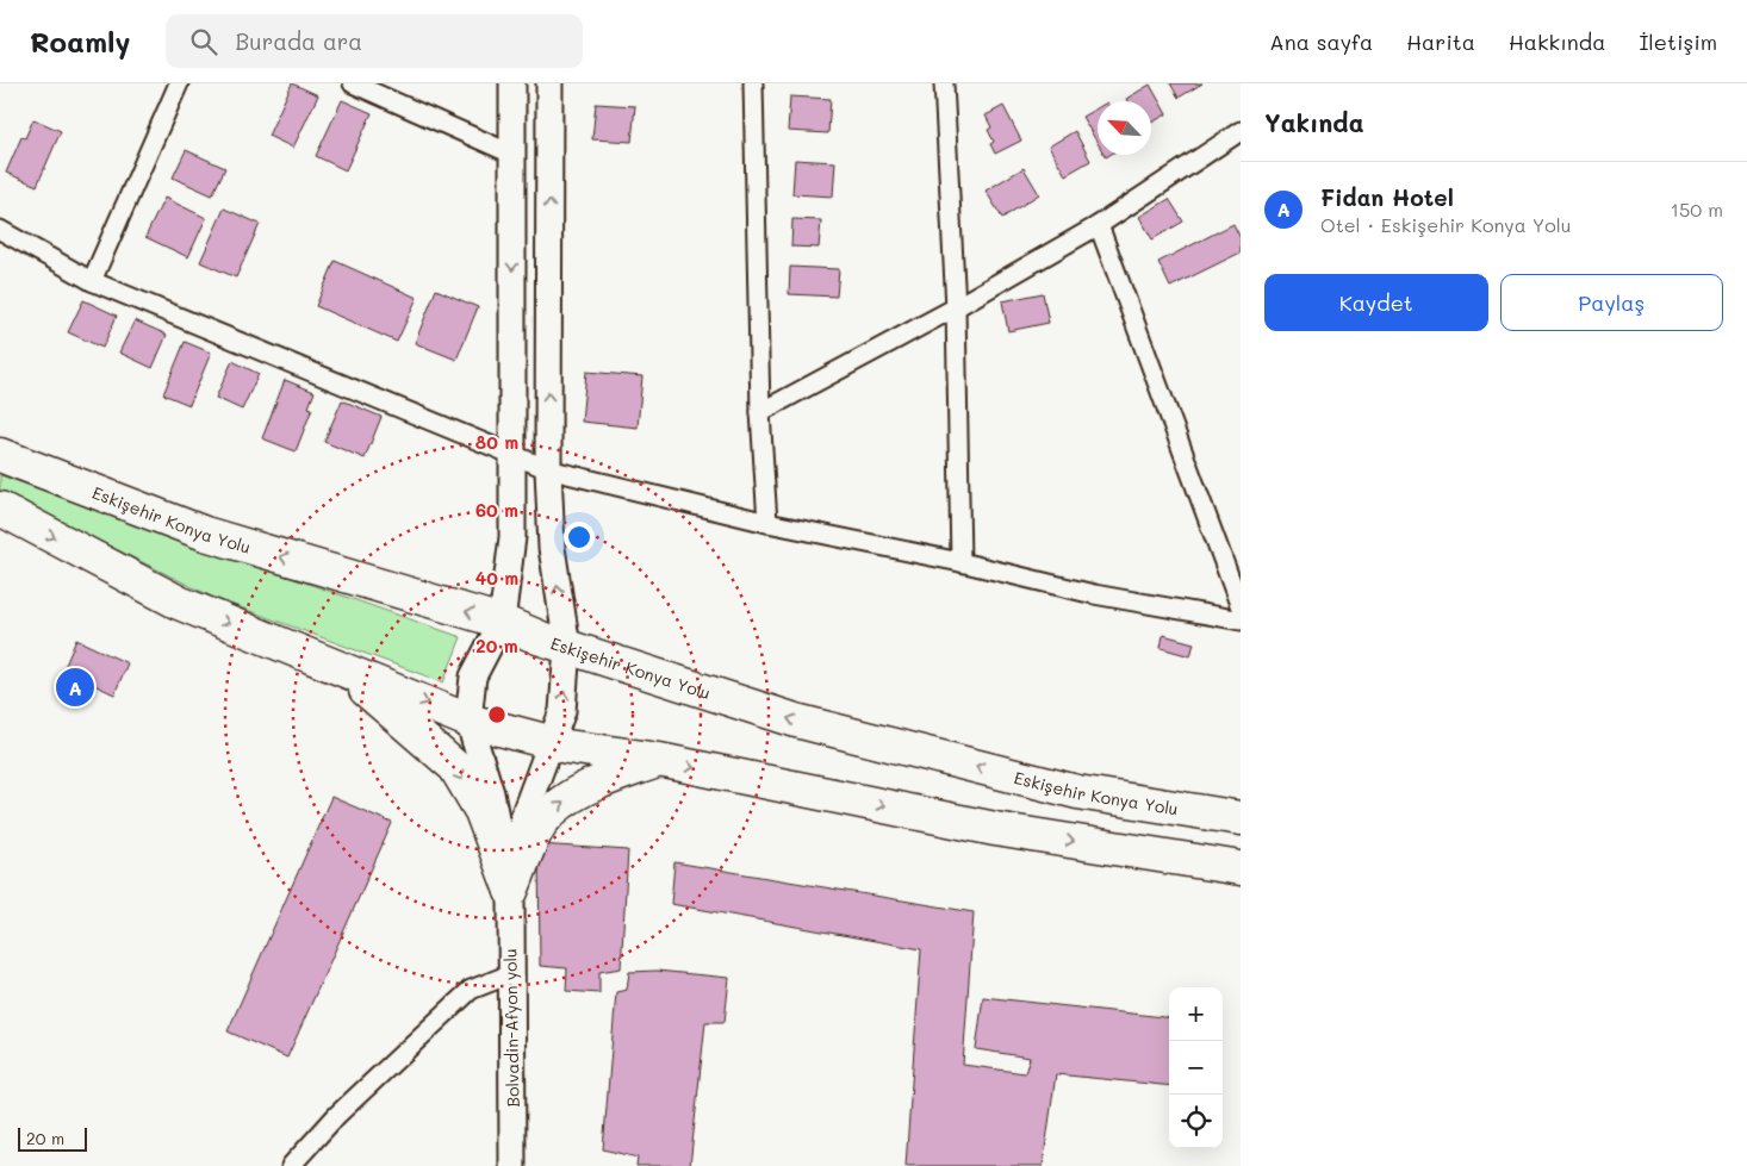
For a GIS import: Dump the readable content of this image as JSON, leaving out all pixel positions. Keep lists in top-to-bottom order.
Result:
{
  "streets": {
    "highway": ["Eskişehir Konya Yolu"],
    "main road": ["Bolvadin-Afyon yolu"]
  },
  "scale_bar": "20 m",
  "north": "top left",
  "page": {
    "header": "Roamly",
    "search": "Burada ara",
    "nav": [
      "Ana sayfa",
      "Harita",
      "Hakkında",
      "İletişim"
    ],
    "heading": "Yakında",
    "list": [
      {
        "mark": "A",
        "name": "Fidan Hotel",
        "note": "Otel · Eskişehir Konya Yolu",
        "value": "150 m"
      }
    ],
    "buttons": ["Kaydet", "Paylaş"],
    "pins": "A",
    "map_buttons": ["+", "−"],
    "scale": "20 m"
  },
  "rings": [
    "80 m",
    "60 m",
    "40 m",
    "20 m"
  ]
}
